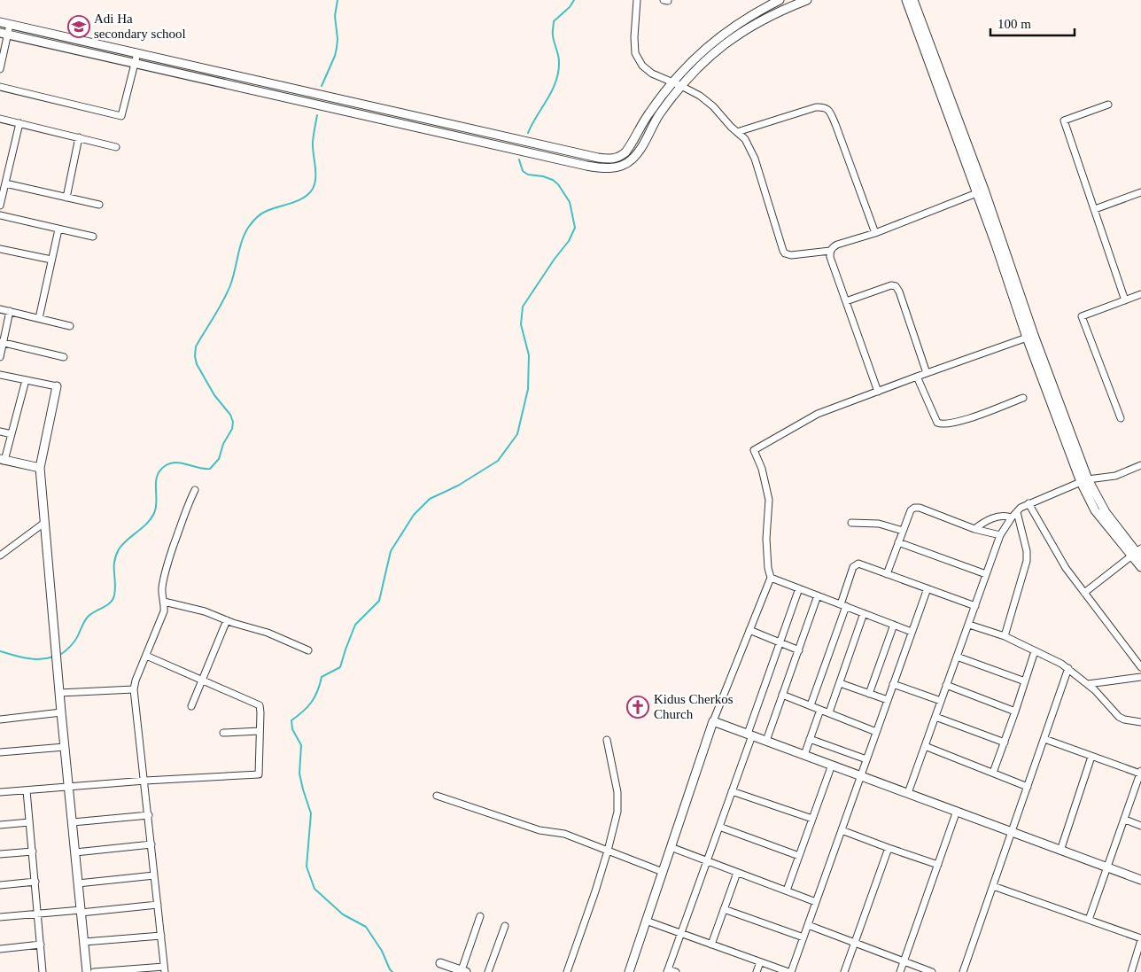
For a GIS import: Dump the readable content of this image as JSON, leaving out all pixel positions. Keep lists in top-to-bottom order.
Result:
{
  "places": {
    "school or university": ["Adi Ha secondary school"],
    "church": ["Kidus Cherkos Church"]
  },
  "scale_bar": "100 m"
}
